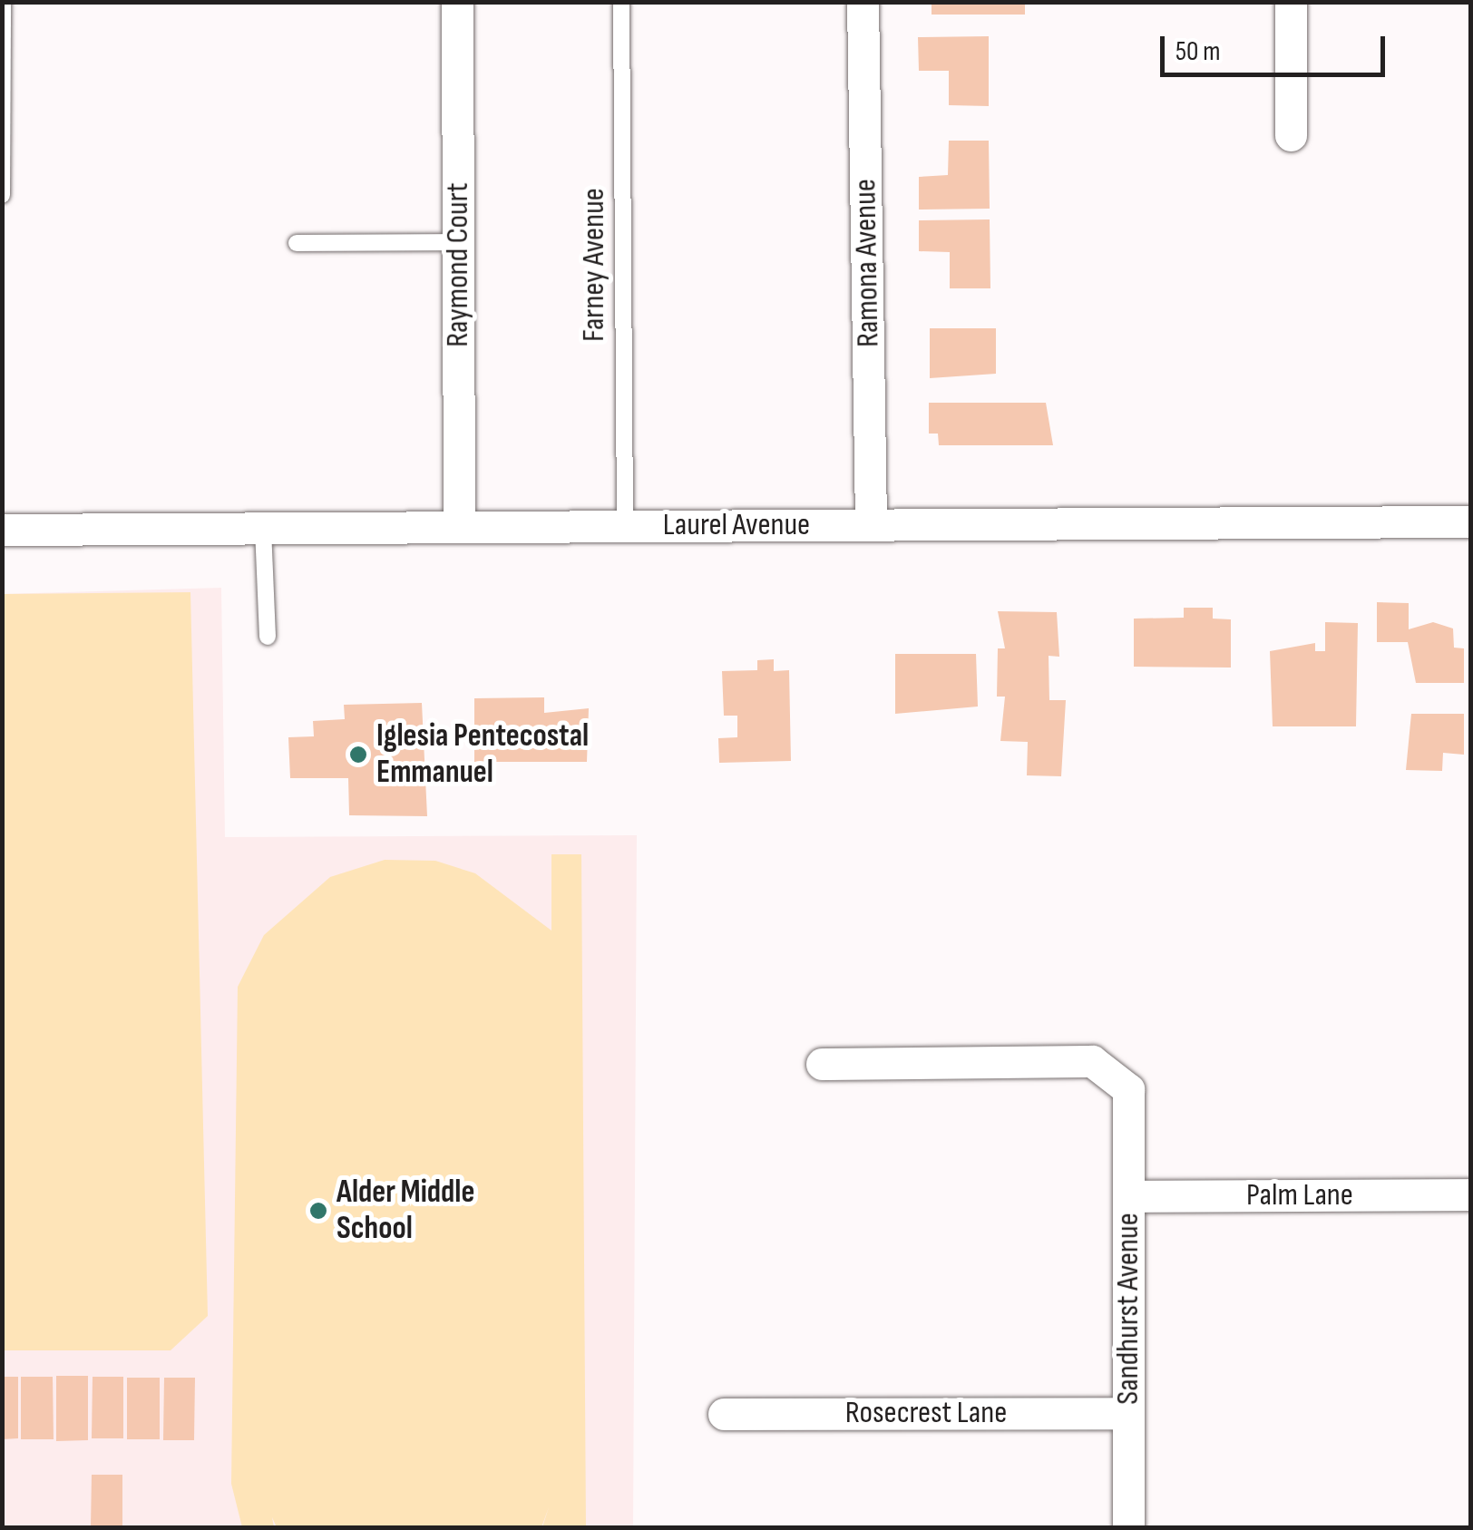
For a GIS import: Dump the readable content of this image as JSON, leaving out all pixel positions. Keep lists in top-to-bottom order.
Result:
{
  "streets": {
    "street": [
      "Ramona Avenue",
      "Raymond Court",
      "Laurel Avenue",
      "Palm Lane",
      "Sandhurst Avenue",
      "Rosecrest Lane"
    ],
    "lane": ["Farney Avenue"]
  },
  "crossings": [
    ["Ramona Avenue", "Laurel Avenue"],
    ["Raymond Court", "Laurel Avenue"],
    ["Farney Avenue", "Laurel Avenue"],
    ["Palm Lane", "Sandhurst Avenue"],
    ["Sandhurst Avenue", "Rosecrest Lane"]
  ],
  "places": ["Iglesia Pentecostal Emmanuel", "Alder Middle School"],
  "scale_bar": "50 m"
}
